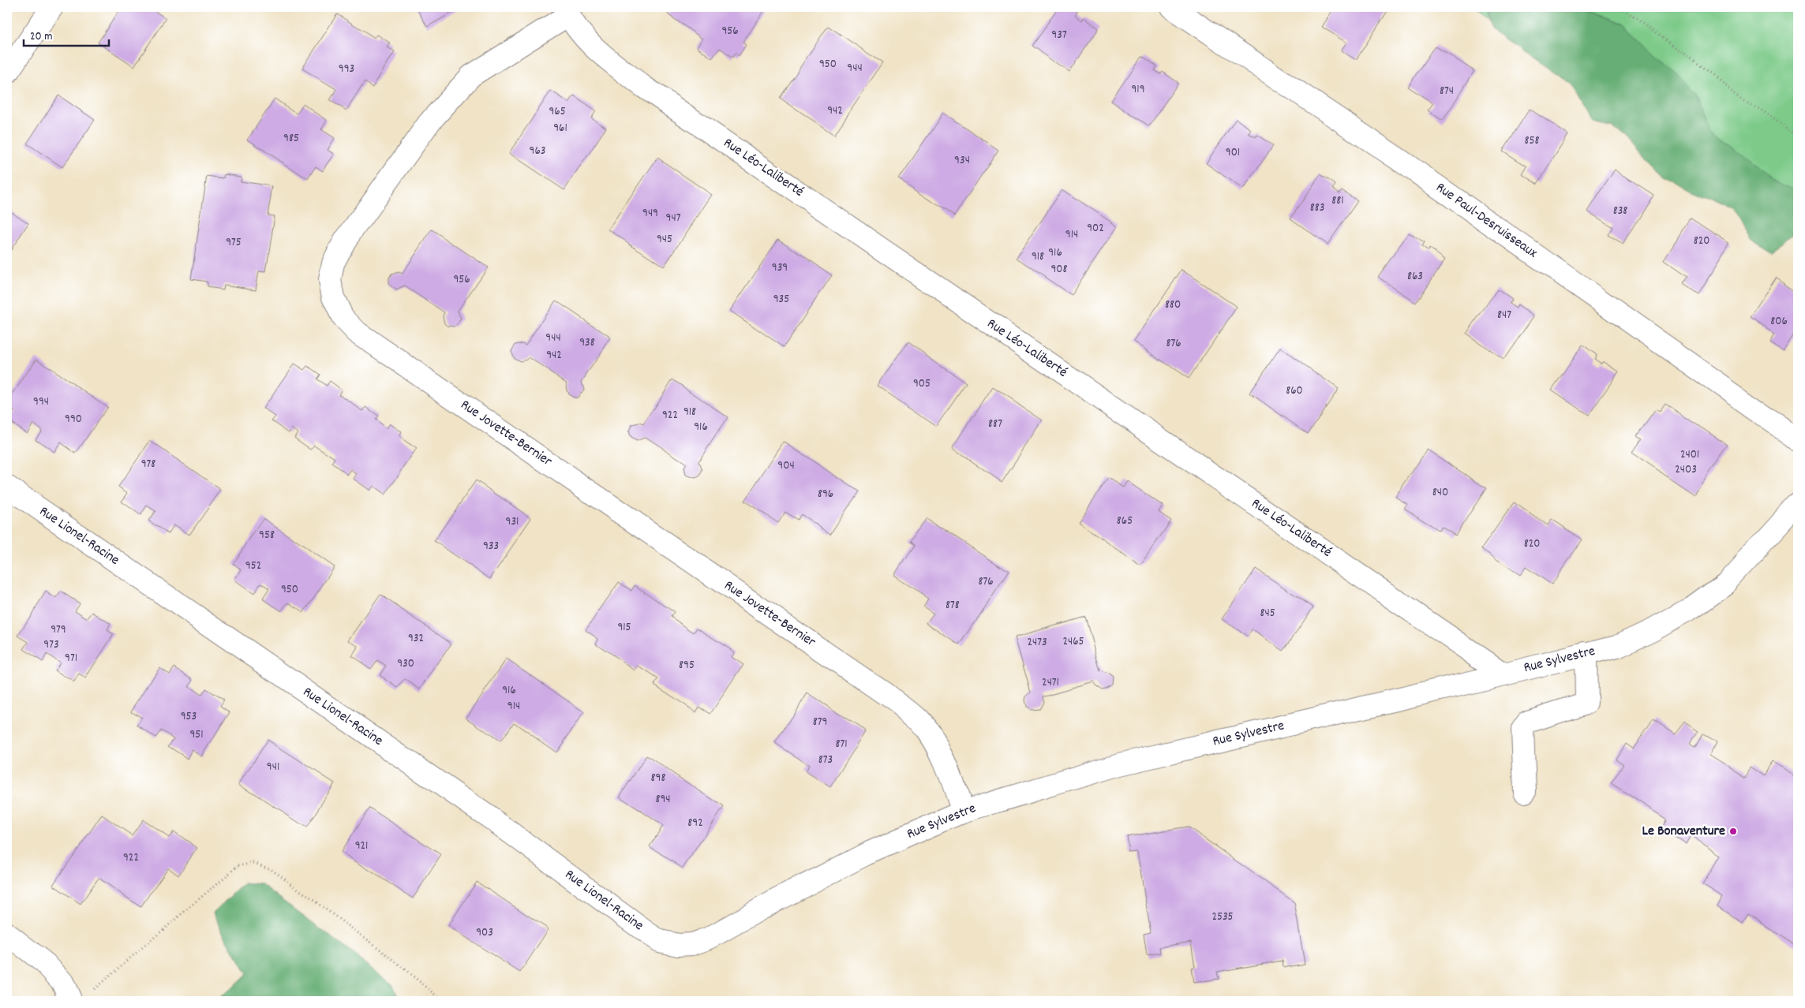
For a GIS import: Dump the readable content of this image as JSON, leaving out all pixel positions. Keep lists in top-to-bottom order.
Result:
{
  "streets": {
    "street": [
      "Rue Léo-Laliberté",
      "Rue Paul-Desruisseaux",
      "Rue Jovette-Bernier",
      "Rue Lionel-Racine",
      "Rue Sylvestre"
    ]
  },
  "crossings": [
    ["Rue Léo-Laliberté", "Rue Jovette-Bernier"],
    ["Rue Léo-Laliberté", "Rue Sylvestre"],
    ["Rue Jovette-Bernier", "Rue Sylvestre"],
    ["Rue Lionel-Racine", "Rue Sylvestre"]
  ],
  "places": ["Le Bonaventure"],
  "house_numbers": [
    "956",
    "937",
    "950",
    "944",
    "993",
    "919",
    "874",
    "942",
    "965",
    "961",
    "985",
    "858",
    "963",
    "901",
    "934",
    "881",
    "883",
    "838",
    "949",
    "947",
    "902",
    "914",
    "945",
    "820",
    "975",
    "916",
    "918",
    "939",
    "908",
    "863",
    "956",
    "935",
    "880",
    "847",
    "806",
    "944",
    "938",
    "876",
    "942",
    "905",
    "860",
    "994",
    "918",
    "922",
    "990",
    "887",
    "916",
    "2401",
    "978",
    "904",
    "2403",
    "840",
    "896",
    "865",
    "931",
    "958",
    "820",
    "933",
    "952",
    "876",
    "950",
    "878",
    "845",
    "915",
    "979",
    "932",
    "2465",
    "2473",
    "973",
    "971",
    "930",
    "895",
    "2471",
    "916",
    "914",
    "953",
    "879",
    "951",
    "871",
    "873",
    "941",
    "898",
    "894",
    "892",
    "921",
    "922",
    "2535",
    "903"
  ],
  "scale_bar": "20 m"
}
